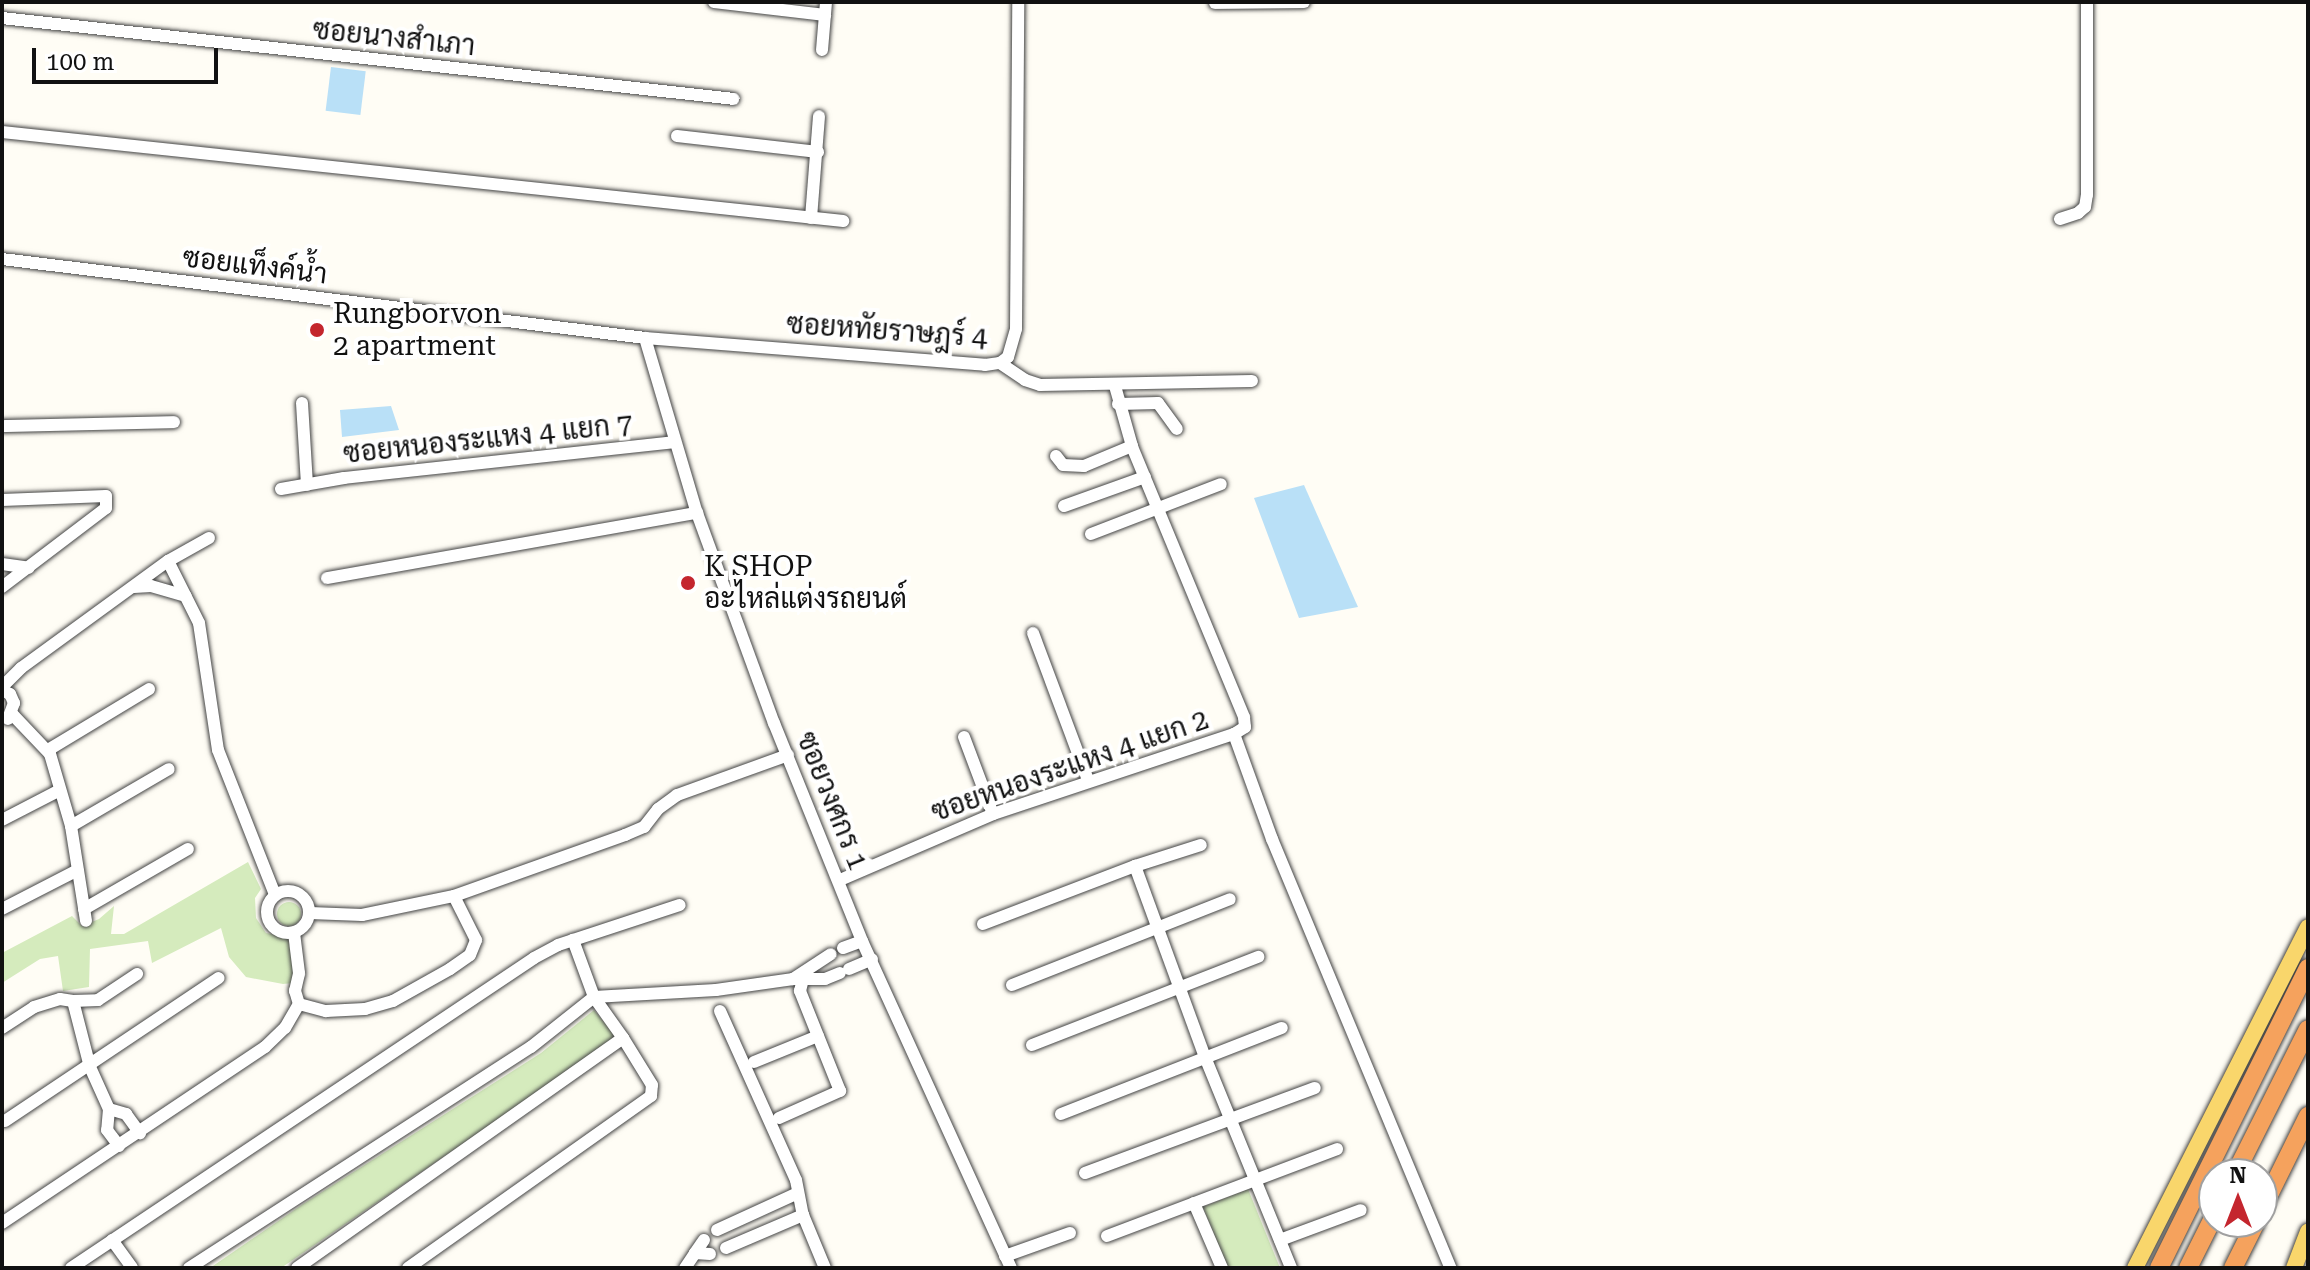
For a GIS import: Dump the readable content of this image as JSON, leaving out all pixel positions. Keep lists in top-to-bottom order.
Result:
{
  "streets": {
    "street": [
      "ซอยนางสำเภา",
      "ซอยแท็งค์น้ำ",
      "ซอยหทัยราษฎร์ 4",
      "ซอยหนองระแหง 4 แยก 7",
      "ซอยหนองระแหง 4 แยก 2",
      "ซอยวงศกร 1"
    ]
  },
  "crossings": [
    ["ซอยแท็งค์น้ำ", "ซอยหทัยราษฎร์ 4"],
    ["ซอยแท็งค์น้ำ", "ซอยวงศกร 1"],
    ["ซอยหทัยราษฎร์ 4", "ซอยวงศกร 1"],
    ["ซอยหนองระแหง 4 แยก 7", "ซอยวงศกร 1"],
    ["ซอยหนองระแหง 4 แยก 2", "ซอยวงศกร 1"]
  ],
  "places": ["Rungborvon 2 apartment", "K SHOP อะไหล่แต่งรถยนต์"],
  "scale_bar": "100 m",
  "north": "top"
}
